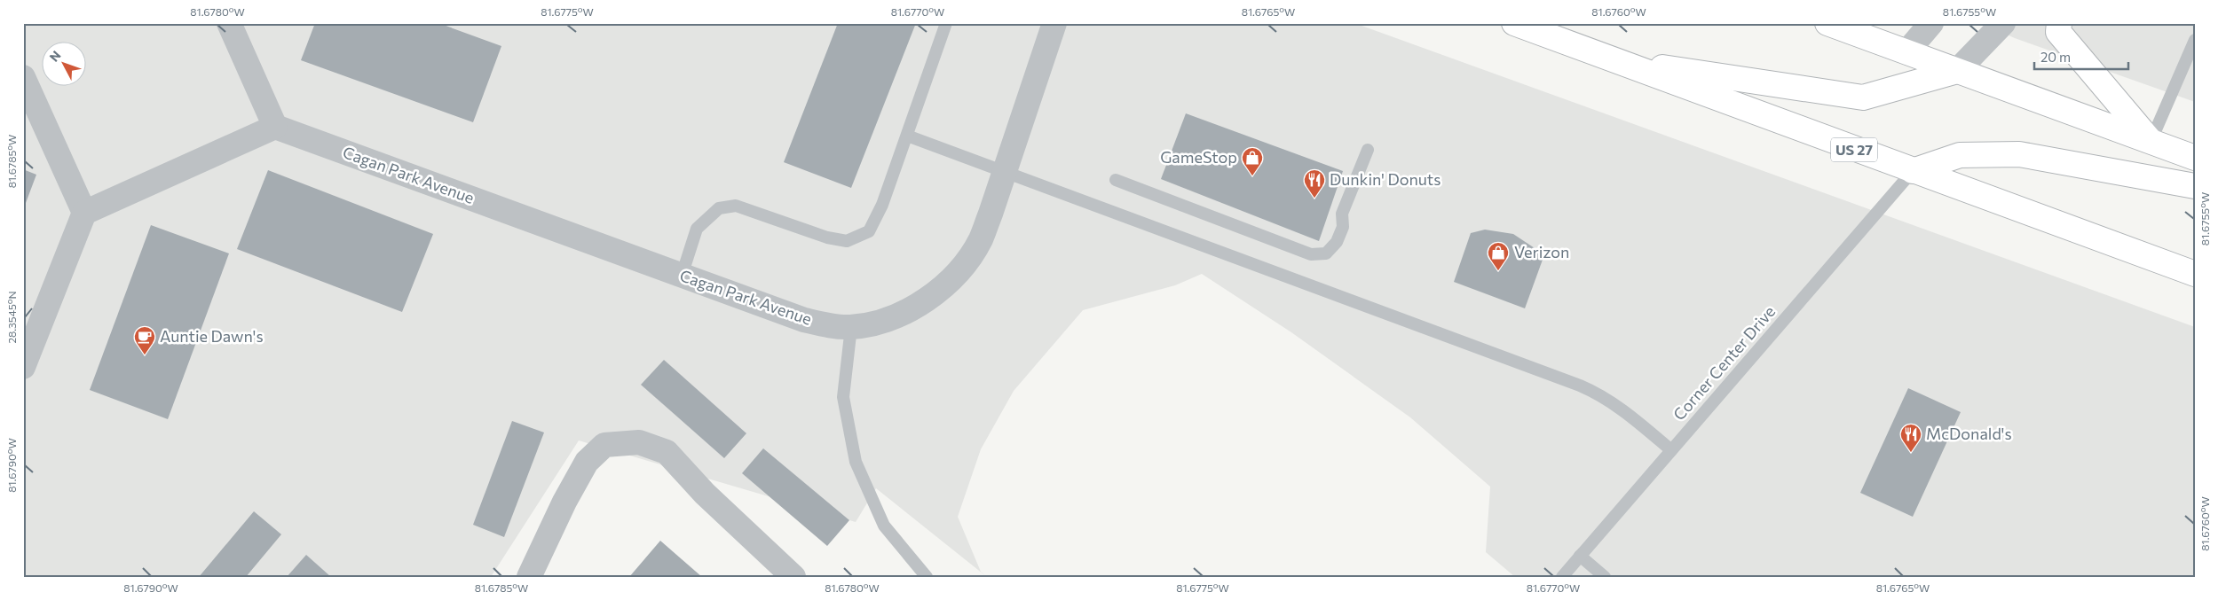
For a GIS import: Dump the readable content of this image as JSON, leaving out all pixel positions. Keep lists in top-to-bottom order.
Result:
{
  "streets": {
    "highway": ["US 27"],
    "street": ["Cagan Park Avenue"],
    "lane": ["Corner Center Drive"]
  },
  "crossings": [
    ["US 27", "Corner Center Drive"]
  ],
  "places": {
    "shop": ["GameStop", "Verizon"],
    "restaurant": ["Dunkin' Donuts", "McDonald's"],
    "cafe": ["Auntie Dawn's"]
  },
  "scale_bar": "20 m",
  "north": "top left",
  "coordinates": [
    "81.6780°W",
    "81.6775°W",
    "81.6770°W",
    "81.6765°W",
    "81.6760°W",
    "81.6755°W",
    "81.6785°W",
    "28.3545°N",
    "81.6790°W"
  ]
}
